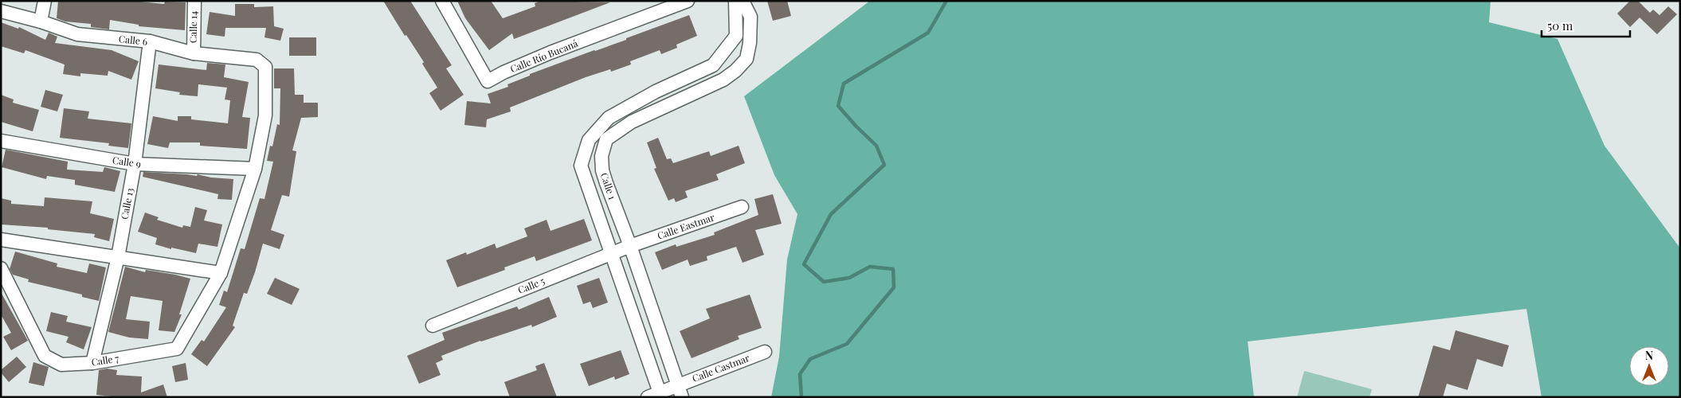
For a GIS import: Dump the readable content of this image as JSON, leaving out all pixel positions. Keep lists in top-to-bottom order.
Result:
{
  "streets": {
    "street": [
      "Calle 14",
      "Calle 6",
      "Calle Río Bucaná",
      "Calle 9",
      "Calle 1",
      "Calle 13",
      "Calle Eastmar",
      "Calle 5",
      "Calle 7",
      "Calle Castmar"
    ]
  },
  "crossings": [
    ["Calle 14", "Calle 6"],
    ["Calle 6", "Calle 13"],
    ["Calle 6", "Calle 7"],
    ["Calle 9", "Calle 13"],
    ["Calle 9", "Calle 7"],
    ["Calle 1", "Calle Eastmar"],
    ["Calle 1", "Calle 5"],
    ["Calle 1", "Calle Castmar"],
    ["Calle 13", "Calle 7"],
    ["Calle Eastmar", "Calle 5"]
  ],
  "scale_bar": "50 m",
  "north": "top"
}
